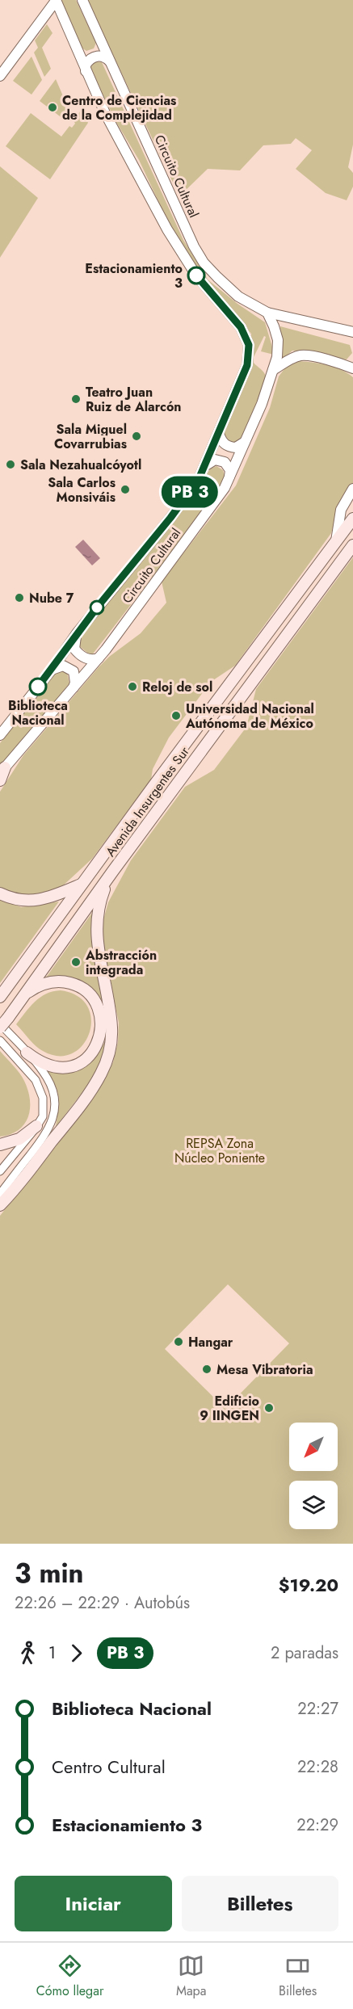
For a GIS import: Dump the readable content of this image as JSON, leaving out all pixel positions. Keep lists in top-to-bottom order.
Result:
{
  "streets": {
    "main road": ["Avenida Insurgentes Sur"],
    "street": ["Circuito Cultural"]
  },
  "parks": ["REPSA Zona Núcleo Poniente"],
  "places": [
    "Centro de Ciencias de la Complejidad",
    "Estacionamiento 3",
    "Teatro Juan Ruiz de Alarcón",
    "Sala Miguel Covarrubias",
    "Sala Nezahualcóyotl",
    "Sala Carlos Monsiváis",
    "Nube 7",
    "Biblioteca Nacional",
    "Reloj de sol",
    "Universidad Nacional Autónoma de México",
    "Abstracción integrada",
    "Hangar",
    "Mesa Vibratoria",
    "Edificio 9 IINGEN"
  ],
  "north": "bottom left",
  "page": {
    "on_map": "PB 3",
    "heading": ["3 min", "22:26 – 22:29 · Autobús", "$19.20"],
    "legs": ["1", "PB 3", "2 paradas"],
    "list": [
      {
        "name": "Biblioteca Nacional",
        "value": "22:27"
      },
      {
        "name": "Centro Cultural",
        "value": "22:28"
      },
      {
        "name": "Estacionamiento 3",
        "value": "22:29"
      }
    ],
    "buttons": ["Iniciar", "Billetes"],
    "tabs": ["Cómo llegar", "Mapa", "Billetes"]
  }
}
